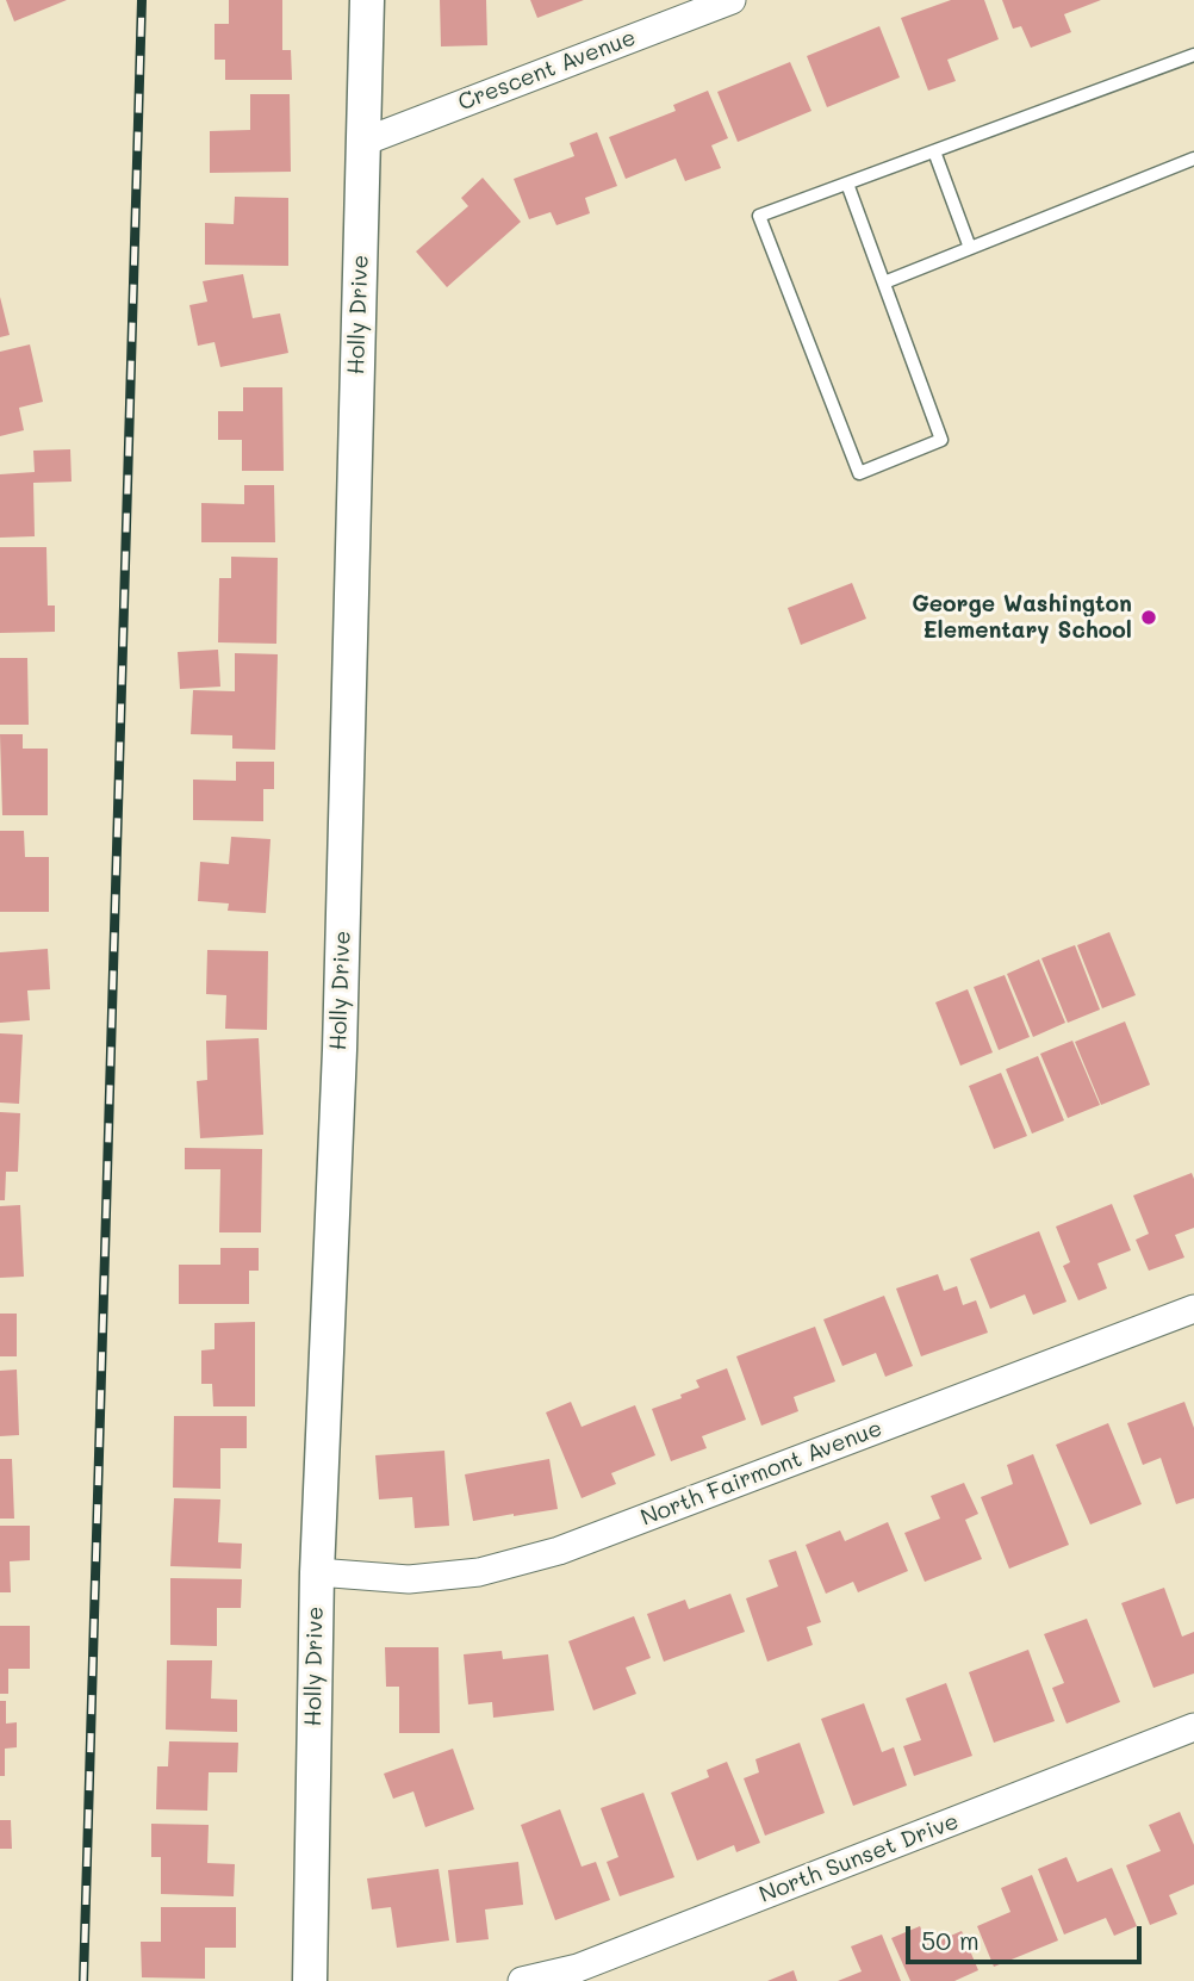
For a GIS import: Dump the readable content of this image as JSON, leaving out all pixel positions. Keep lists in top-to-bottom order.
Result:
{
  "streets": {
    "street": [
      "Crescent Avenue",
      "Holly Drive",
      "North Fairmont Avenue",
      "North Sunset Drive"
    ]
  },
  "crossings": [
    ["Crescent Avenue", "Holly Drive"],
    ["Holly Drive", "North Fairmont Avenue"]
  ],
  "places": ["George Washington Elementary School"],
  "scale_bar": "50 m"
}
